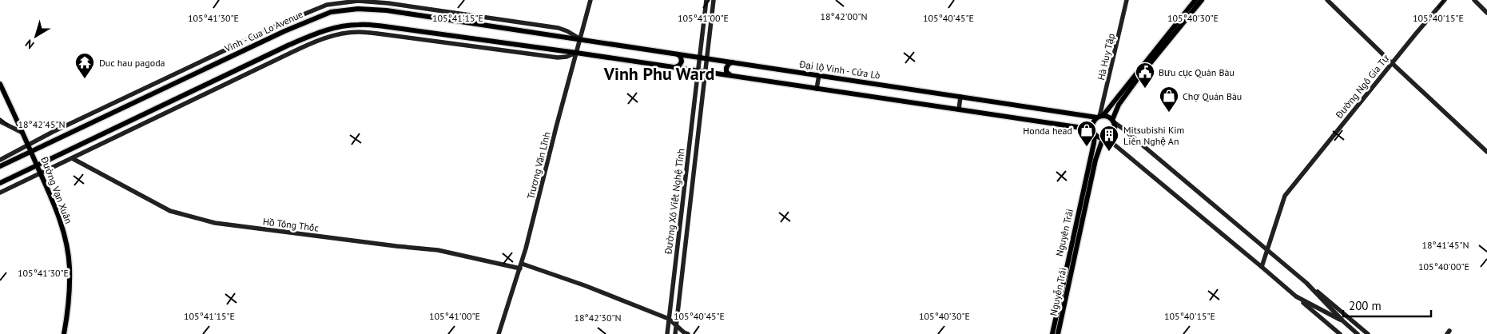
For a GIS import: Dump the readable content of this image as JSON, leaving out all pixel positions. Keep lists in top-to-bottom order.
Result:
{
  "streets": {
    "main road": [
      "Vinh - Cua Lo Avenue",
      "Đại lộ Vinh - Cửa Lò",
      "Đường Vạn Xuân",
      "Nguyên Trãi",
      "Nguyễn Trãi"
    ],
    "street": [
      "Hà Huy Tập",
      "Đường Ngô Gia Tự",
      "Trương Văn Lĩnh",
      "Đường Xô Viết Nghệ Tĩnh",
      "Hồ Tông Thốc"
    ]
  },
  "crossings": [
    ["Vinh - Cua Lo Avenue", "Đại lộ Vinh - Cửa Lò"],
    ["Vinh - Cua Lo Avenue", "Trương Văn Lĩnh"],
    ["Vinh - Cua Lo Avenue", "Đường Vạn Xuân"],
    ["Hà Huy Tập", "Đại lộ Vinh - Cửa Lò"],
    ["Hà Huy Tập", "Nguyên Trãi"],
    ["Đại lộ Vinh - Cửa Lò", "Trương Văn Lĩnh"],
    ["Đại lộ Vinh - Cửa Lò", "Đường Xô Viết Nghệ Tĩnh"],
    ["Đại lộ Vinh - Cửa Lò", "Nguyên Trãi"],
    ["Trương Văn Lĩnh", "Hồ Tông Thốc"],
    ["Đường Xô Viết Nghệ Tĩnh", "Hồ Tông Thốc"],
    ["Nguyên Trãi", "Nguyễn Trãi"]
  ],
  "districts": ["Vinh Phu Ward"],
  "places": {
    "temple": ["Duc hau pagoda"],
    "public building": ["Bưu cục Quán Bàu"],
    "shop": ["Chợ Quán Bàu", "Honda head"],
    "building": ["Mitsubishi Kim Liên Nghệ An"]
  },
  "scale_bar": "200 m",
  "north": "bottom left",
  "coordinates": [
    "18°42'00\"N",
    "105°41'30\"E",
    "105°41'15\"E",
    "105°41'00\"E",
    "105°40'45\"E",
    "105°40'30\"E",
    "105°40'15\"E",
    "18°42'45\"N",
    "18°41'45\"N",
    "105°40'00\"E",
    "18°42'30\"N"
  ]
}
